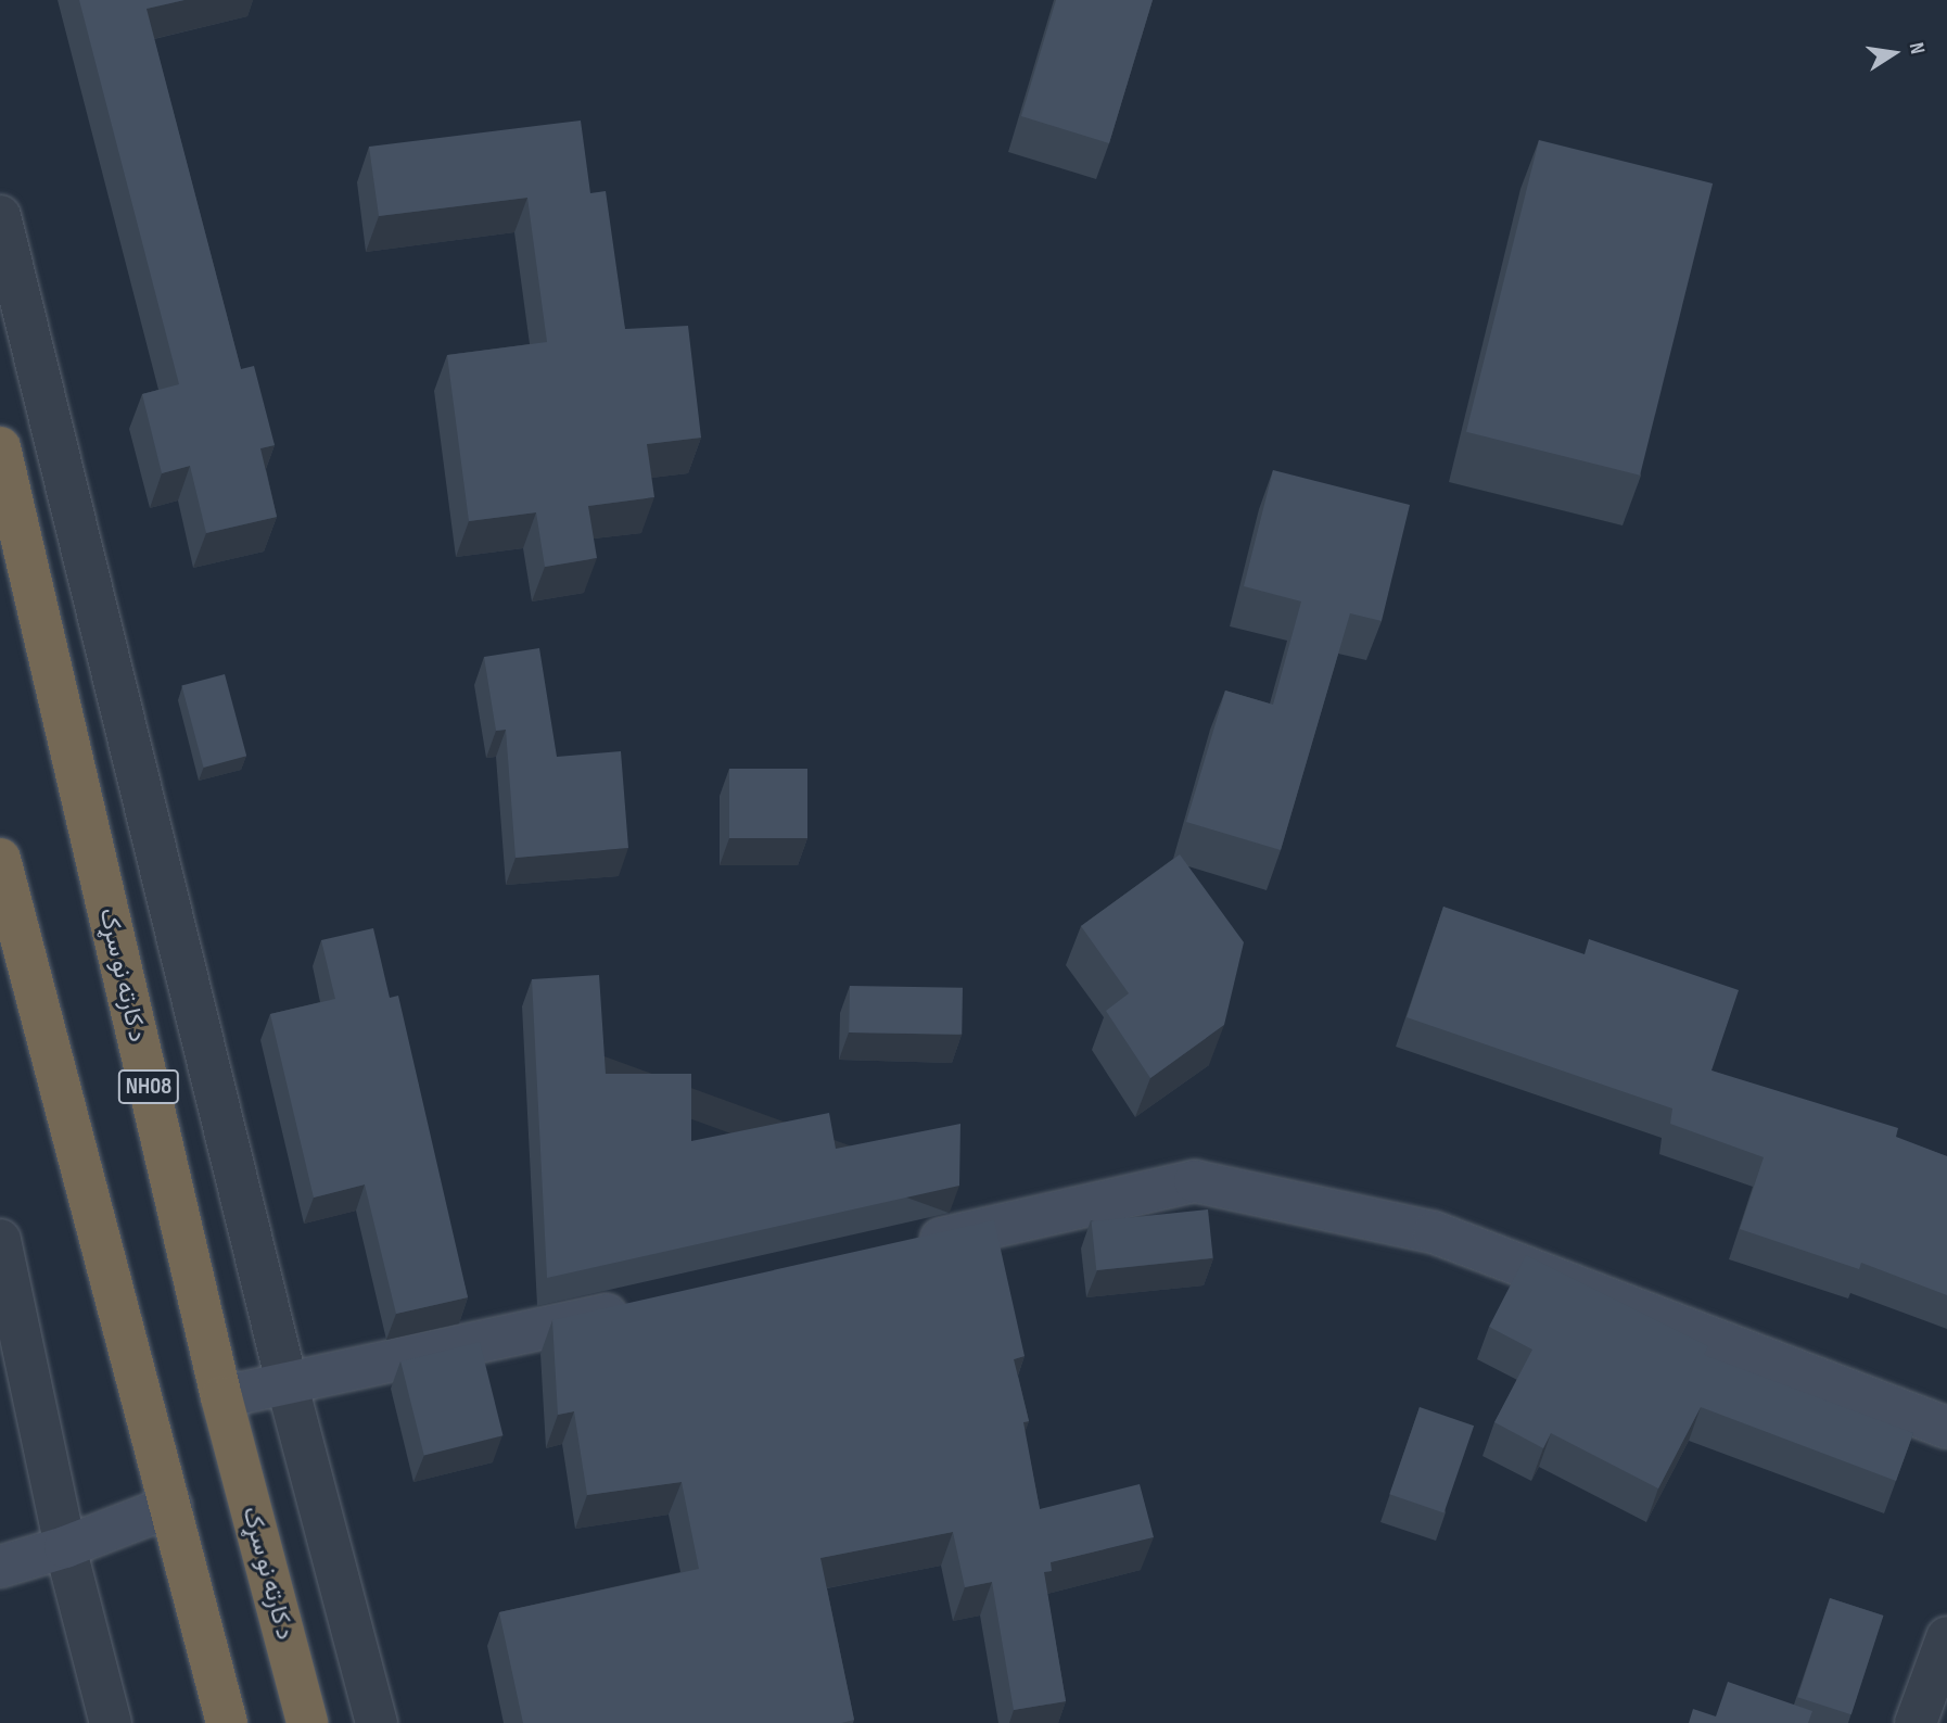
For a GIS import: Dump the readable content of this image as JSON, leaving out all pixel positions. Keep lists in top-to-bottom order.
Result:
{
  "streets": {
    "highway": ["د کارته نو سړک", "NH08"]
  },
  "north": "right"
}
